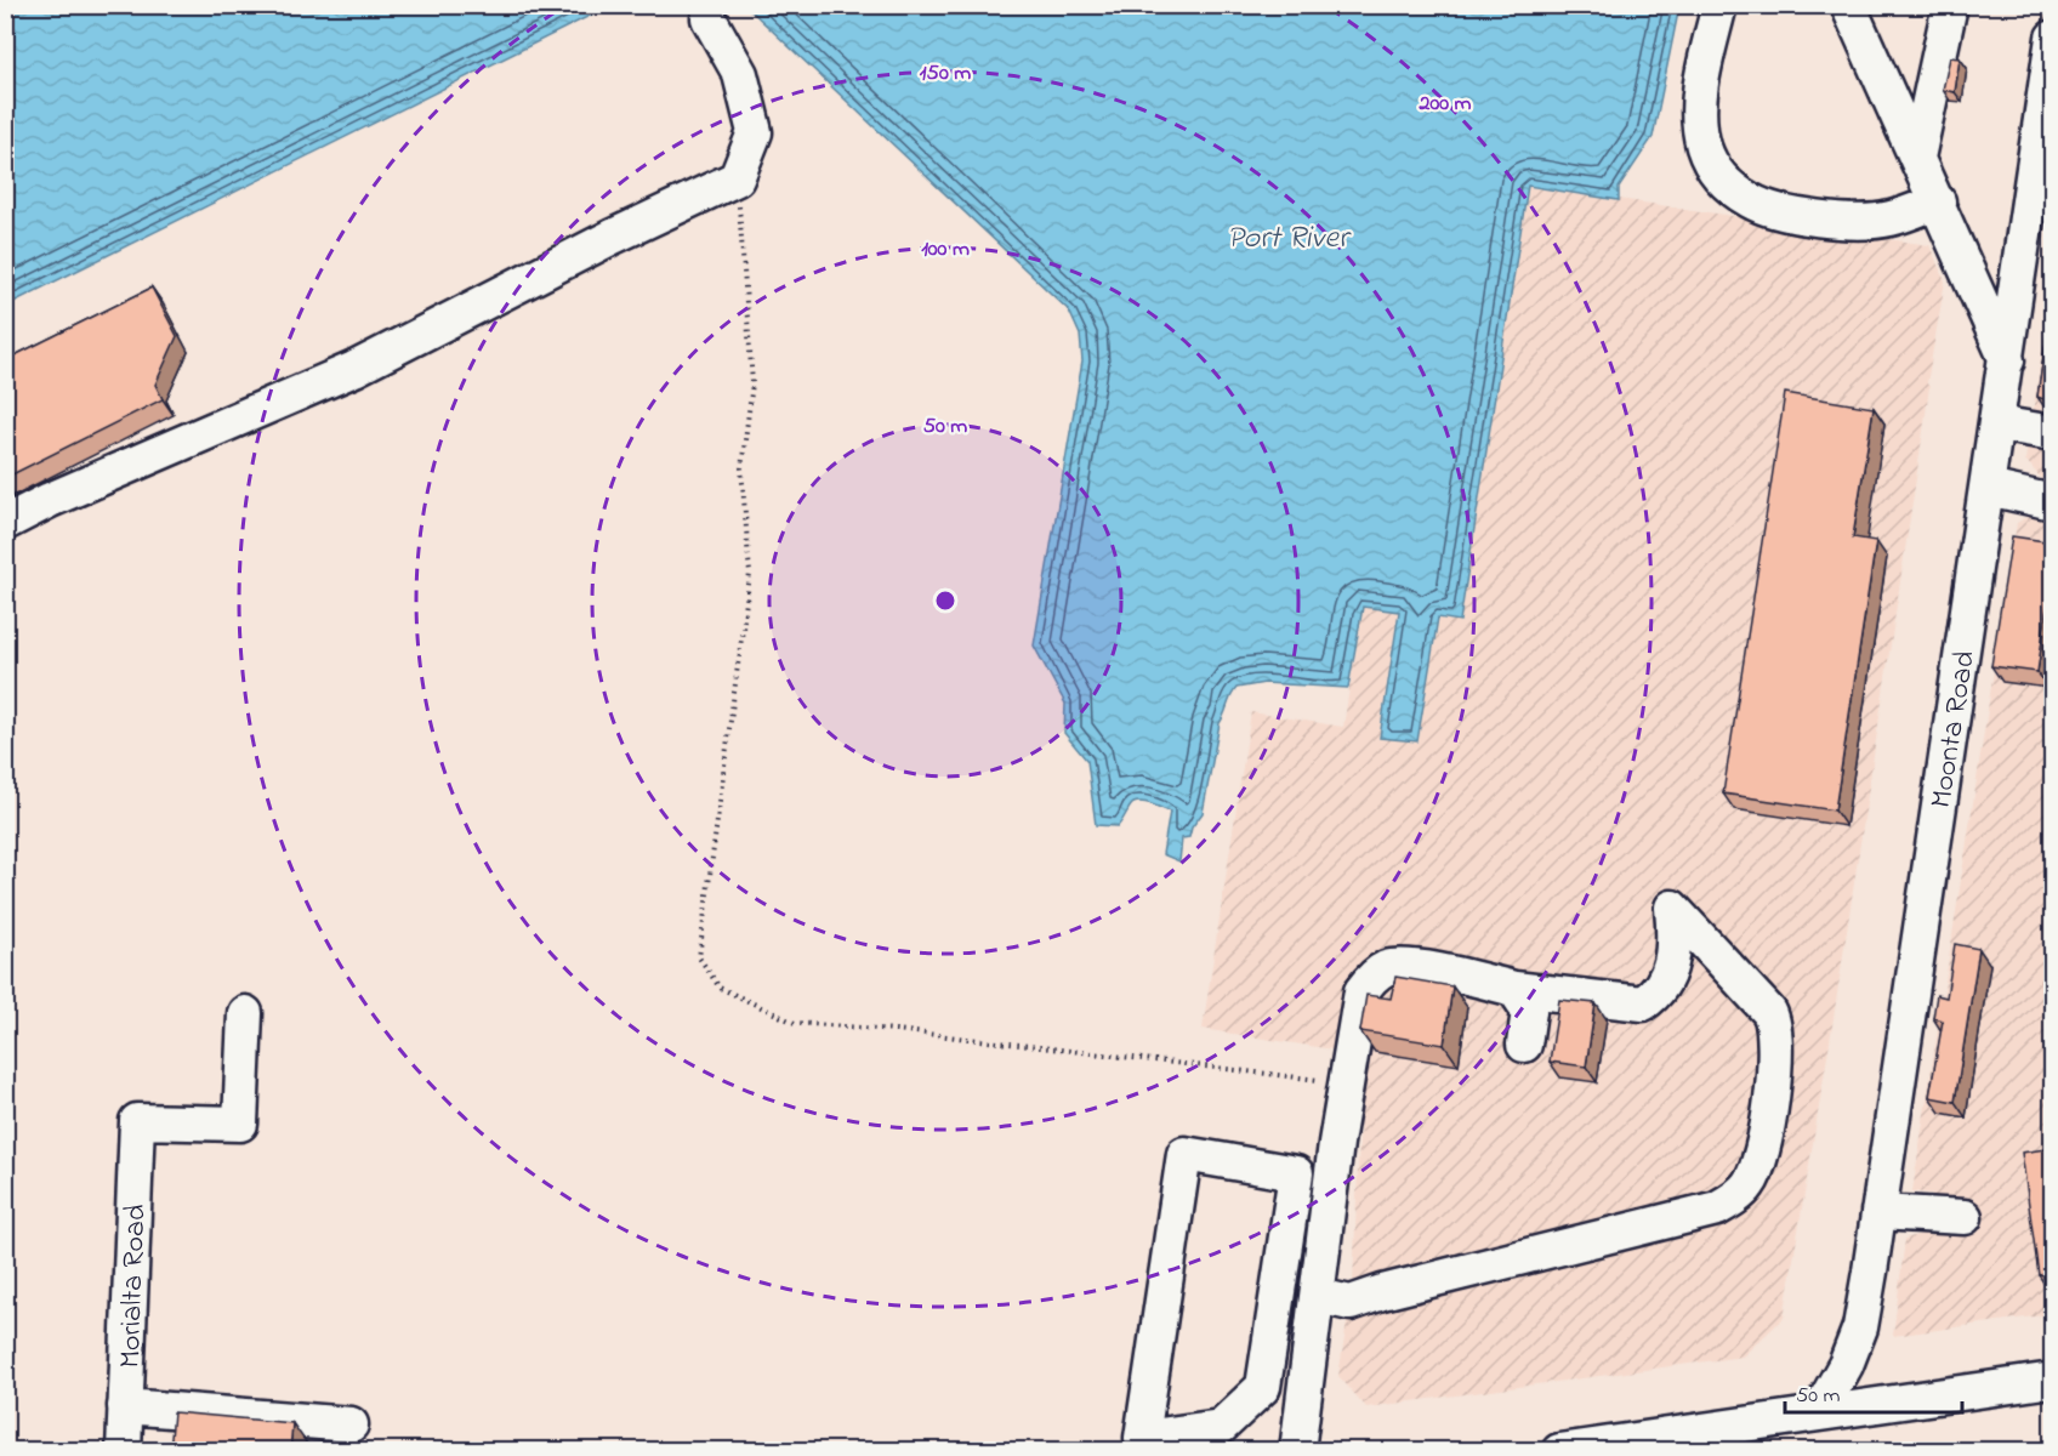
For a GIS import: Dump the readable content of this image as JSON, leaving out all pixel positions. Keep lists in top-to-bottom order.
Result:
{
  "streets": {
    "street": ["Moonta Road", "Morialta Road"]
  },
  "water": ["Port River"],
  "scale_bar": "50 m",
  "rings": [
    "150 m",
    "200 m",
    "100 m",
    "50 m"
  ]
}
